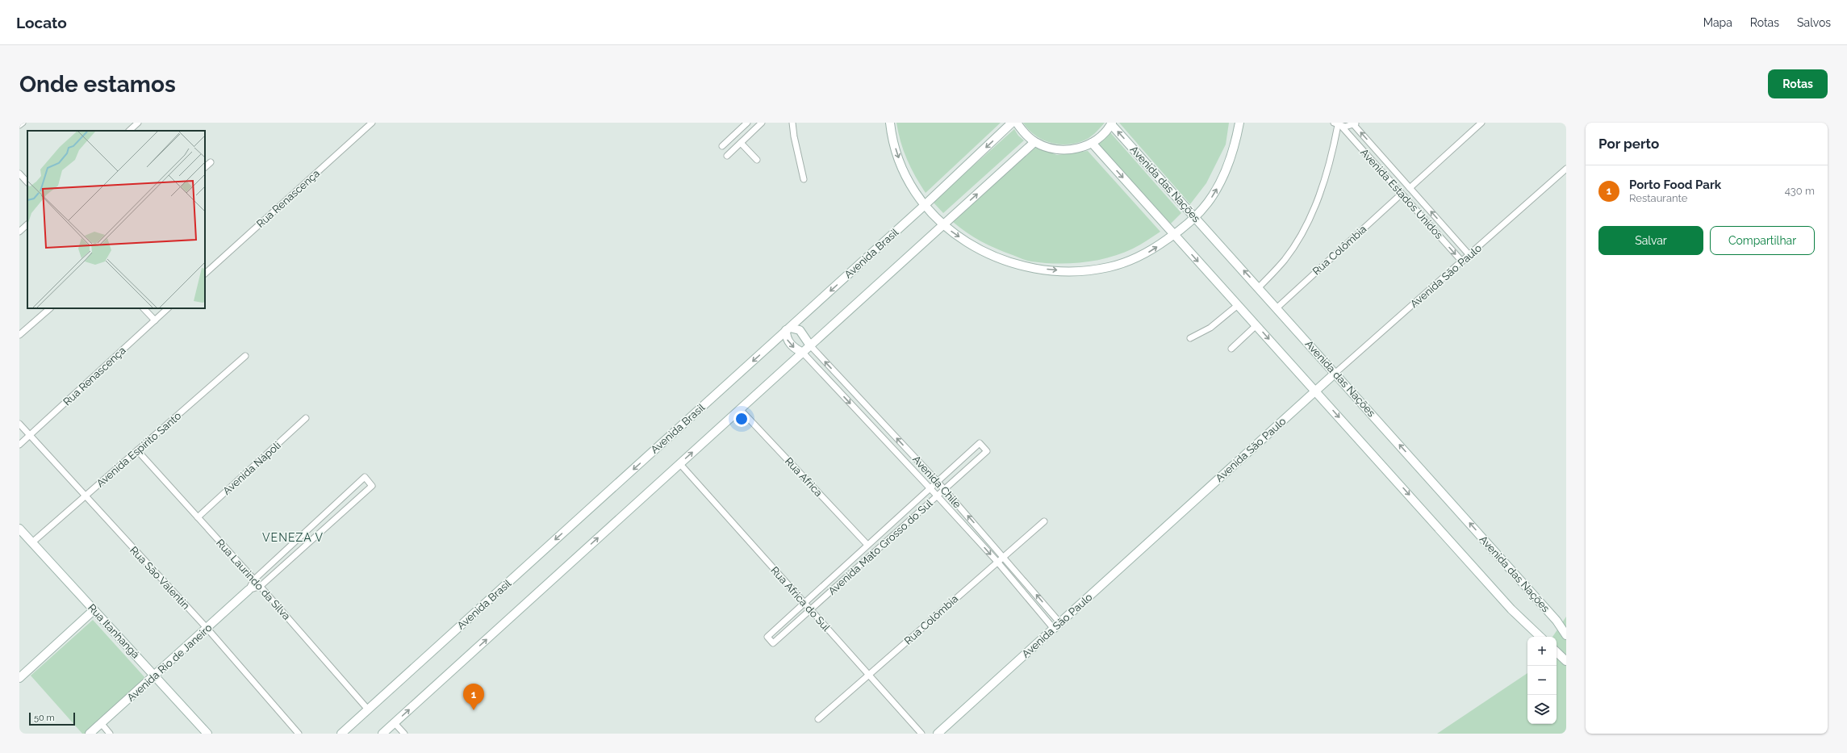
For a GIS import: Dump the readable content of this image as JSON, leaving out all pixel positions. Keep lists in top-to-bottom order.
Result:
{
  "streets": {
    "main road": [
      "Avenida das Nações",
      "Avenida Brasil",
      "Avenida São Paulo",
      "Rua Itanhangá",
      "Avenida Rio de Janeiro"
    ],
    "street": [
      "Avenida Estados Unidos",
      "Rua Renascença",
      "Rua Colômbia",
      "Avenida Espírito Santo",
      "Avenida Nápoli",
      "Rua Africa",
      "Avenida Chile",
      "Avenida Mato Grosso do Sul",
      "Rua São Valentin",
      "Rua Laurindo da Silva",
      "Rua Africa do Sul"
    ]
  },
  "crossings": [
    ["Avenida das Nações", "Rua Colômbia"],
    ["Avenida das Nações", "Avenida São Paulo"],
    ["Avenida Estados Unidos", "Rua Colômbia"],
    ["Avenida Estados Unidos", "Avenida São Paulo"],
    ["Rua Renascença", "Rua São Valentin"],
    ["Rua Colômbia", "Avenida Chile"],
    ["Rua Colômbia", "Rua Africa do Sul"],
    ["Avenida Brasil", "Rua Laurindo da Silva"],
    ["Avenida São Paulo", "Avenida Chile"],
    ["Avenida Espírito Santo", "Rua São Valentin"],
    ["Avenida Espírito Santo", "Rua Laurindo da Silva"],
    ["Avenida Espírito Santo", "Rua Itanhangá"],
    ["Avenida Nápoli", "Rua Laurindo da Silva"],
    ["Rua Africa", "Avenida Mato Grosso do Sul"],
    ["Avenida Chile", "Avenida Mato Grosso do Sul"],
    ["Avenida Mato Grosso do Sul", "Rua Africa do Sul"],
    ["Rua São Valentin", "Avenida Rio de Janeiro"],
    ["Rua Laurindo da Silva", "Avenida Rio de Janeiro"],
    ["Rua Itanhangá", "Avenida Rio de Janeiro"]
  ],
  "districts": ["VENEZA V"],
  "scale_bar": "50 m",
  "page": {
    "header": "Locato",
    "nav": ["Mapa", "Rotas", "Salvos"],
    "buttons": [
      "Rotas",
      ["Salvar", "Compartilhar"]
    ],
    "title": "Onde estamos",
    "heading": "Por perto",
    "list": [
      {
        "mark": "1",
        "name": "Porto Food Park",
        "note": "Restaurante",
        "value": "430 m"
      }
    ],
    "map_buttons": ["+", "−"],
    "pins": "1",
    "scale": "50 m"
  }
}
